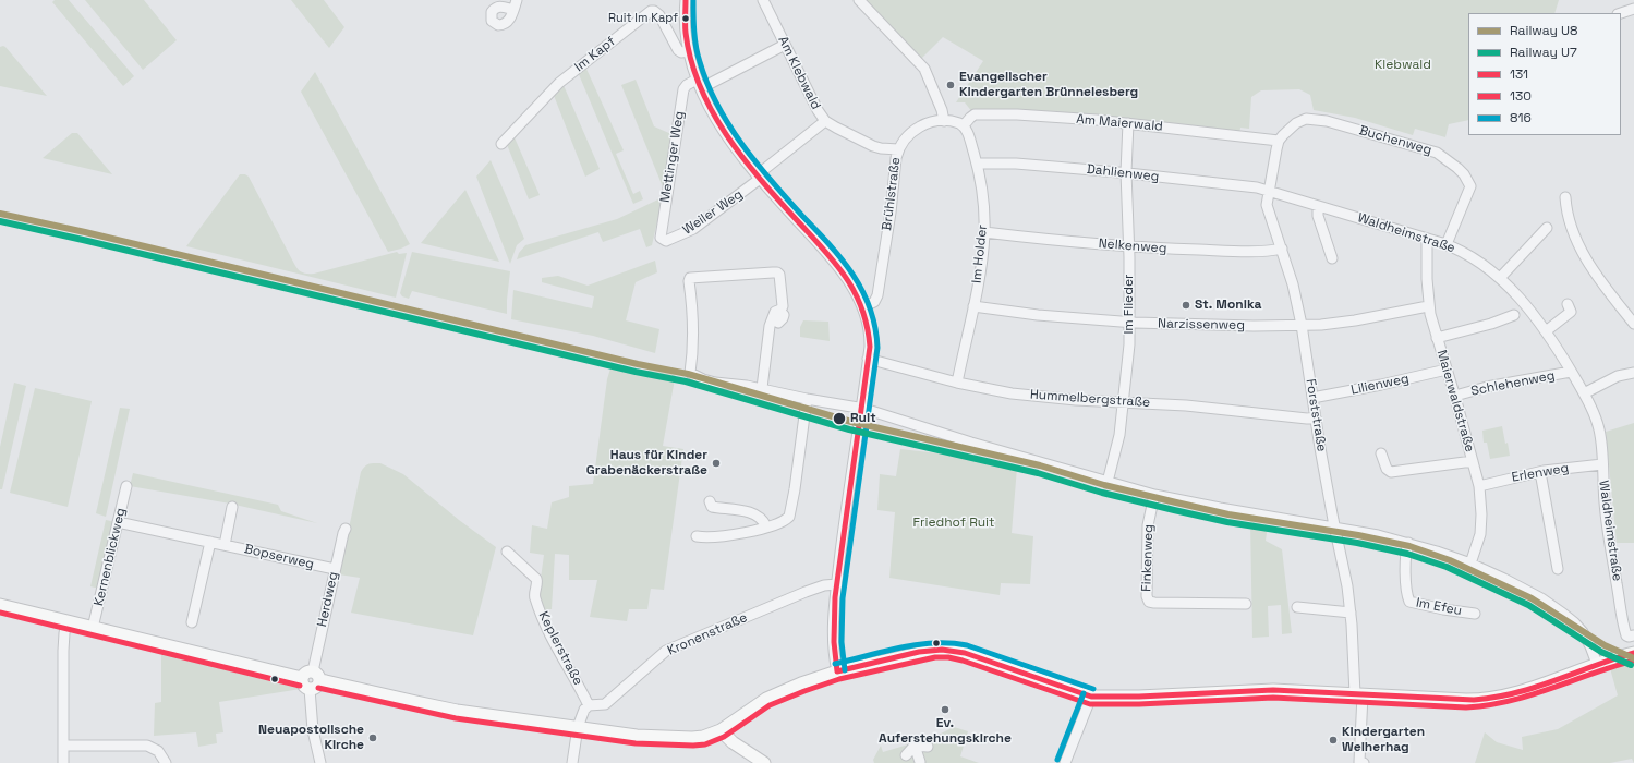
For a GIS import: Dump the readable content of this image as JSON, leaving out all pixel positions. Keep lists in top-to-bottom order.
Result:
{
  "streets": {
    "street": [
      "Im Kapf",
      "Am Klebwald",
      "Am Maierwald",
      "Buchenweg",
      "Mettinger Weg",
      "Dahlienweg",
      "Brühlstraße",
      "Weiler Weg",
      "Waldheimstraße",
      "Nelkenweg",
      "Im Holder",
      "Im Flieder",
      "Narzissenweg",
      "Schlehenweg",
      "Lilienweg",
      "Hummelbergstraße",
      "Maierwaldstraße",
      "Forststraße",
      "Erlenweg",
      "Kernenblickweg",
      "Bopserweg",
      "Finkenweg",
      "Herdweg",
      "Im Efeu",
      "Kronenstraße",
      "Keplerstraße"
    ]
  },
  "crossings": [
    ["Am Klebwald", "Mettinger Weg"],
    ["Am Klebwald", "Brühlstraße"],
    ["Am Klebwald", "Weiler Weg"],
    ["Am Maierwald", "Buchenweg"],
    ["Am Maierwald", "Brühlstraße"],
    ["Am Maierwald", "Im Holder"],
    ["Am Maierwald", "Im Flieder"],
    ["Am Maierwald", "Forststraße"],
    ["Buchenweg", "Waldheimstraße"],
    ["Buchenweg", "Forststraße"],
    ["Mettinger Weg", "Weiler Weg"],
    ["Dahlienweg", "Waldheimstraße"],
    ["Dahlienweg", "Im Holder"],
    ["Dahlienweg", "Im Flieder"],
    ["Dahlienweg", "Forststraße"],
    ["Brühlstraße", "Im Holder"],
    ["Waldheimstraße", "Schlehenweg"],
    ["Waldheimstraße", "Maierwaldstraße"],
    ["Waldheimstraße", "Forststraße"],
    ["Waldheimstraße", "Erlenweg"],
    ["Nelkenweg", "Im Holder"],
    ["Nelkenweg", "Im Flieder"],
    ["Nelkenweg", "Forststraße"],
    ["Im Holder", "Narzissenweg"],
    ["Im Holder", "Hummelbergstraße"],
    ["Im Flieder", "Narzissenweg"],
    ["Im Flieder", "Hummelbergstraße"],
    ["Narzissenweg", "Maierwaldstraße"],
    ["Narzissenweg", "Forststraße"],
    ["Schlehenweg", "Maierwaldstraße"],
    ["Lilienweg", "Maierwaldstraße"],
    ["Lilienweg", "Forststraße"],
    ["Hummelbergstraße", "Forststraße"],
    ["Maierwaldstraße", "Erlenweg"],
    ["Kernenblickweg", "Bopserweg"],
    ["Bopserweg", "Herdweg"],
    ["Kronenstraße", "Keplerstraße"]
  ],
  "parks": ["Klebwald", "Friedhof Ruit"],
  "places": [
    "Ruit Im Kapf",
    "Evangelischer Kindergarten Brünnelesberg",
    "St. Monika",
    "Ruit",
    "Haus für Kinder Grabenäckerstraße",
    "Ev. Auferstehungskirche",
    "Neuapostolische Kirche",
    "Kindergarten Weiherhag"
  ],
  "lines": [
    "transit line 131",
    "transit line 816",
    "rail line U8",
    "rail line U7",
    "transit line 130"
  ],
  "legend": [
    "Railway U8",
    "Railway U7",
    "131",
    "130",
    "816"
  ]
}
